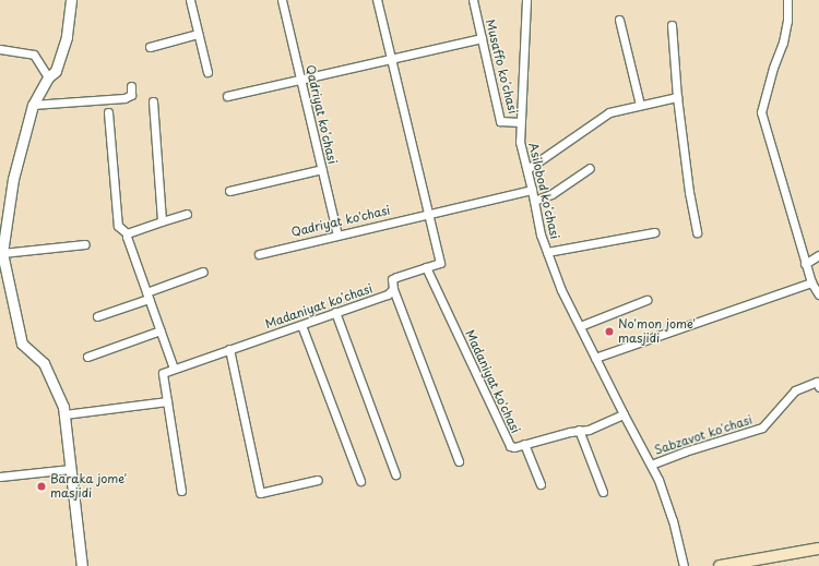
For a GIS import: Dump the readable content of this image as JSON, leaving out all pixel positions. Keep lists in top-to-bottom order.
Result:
{
  "streets": {
    "street": [
      "Musaffo koʻchasi",
      "Qadriyat koʻchasi",
      "Asilobod koʻchasi",
      "Qadriyat ko'chasi",
      "Madaniyat koʻchasi",
      "Madaniyat ko'chasi",
      "Sabzavot ko'chasi"
    ]
  },
  "crossings": [
    ["Musaffo koʻchasi", "Asilobod koʻchasi"],
    ["Qadriyat koʻchasi", "Qadriyat ko'chasi"],
    ["Asilobod koʻchasi", "Qadriyat ko'chasi"],
    ["Asilobod koʻchasi", "Madaniyat ko'chasi"],
    ["Asilobod koʻchasi", "Sabzavot ko'chasi"],
    ["Qadriyat ko'chasi", "Madaniyat koʻchasi"],
    ["Madaniyat koʻchasi", "Madaniyat ko'chasi"]
  ],
  "places": ["No'mon jome' masjidi", "Baraka jome' masjidi"]
}
